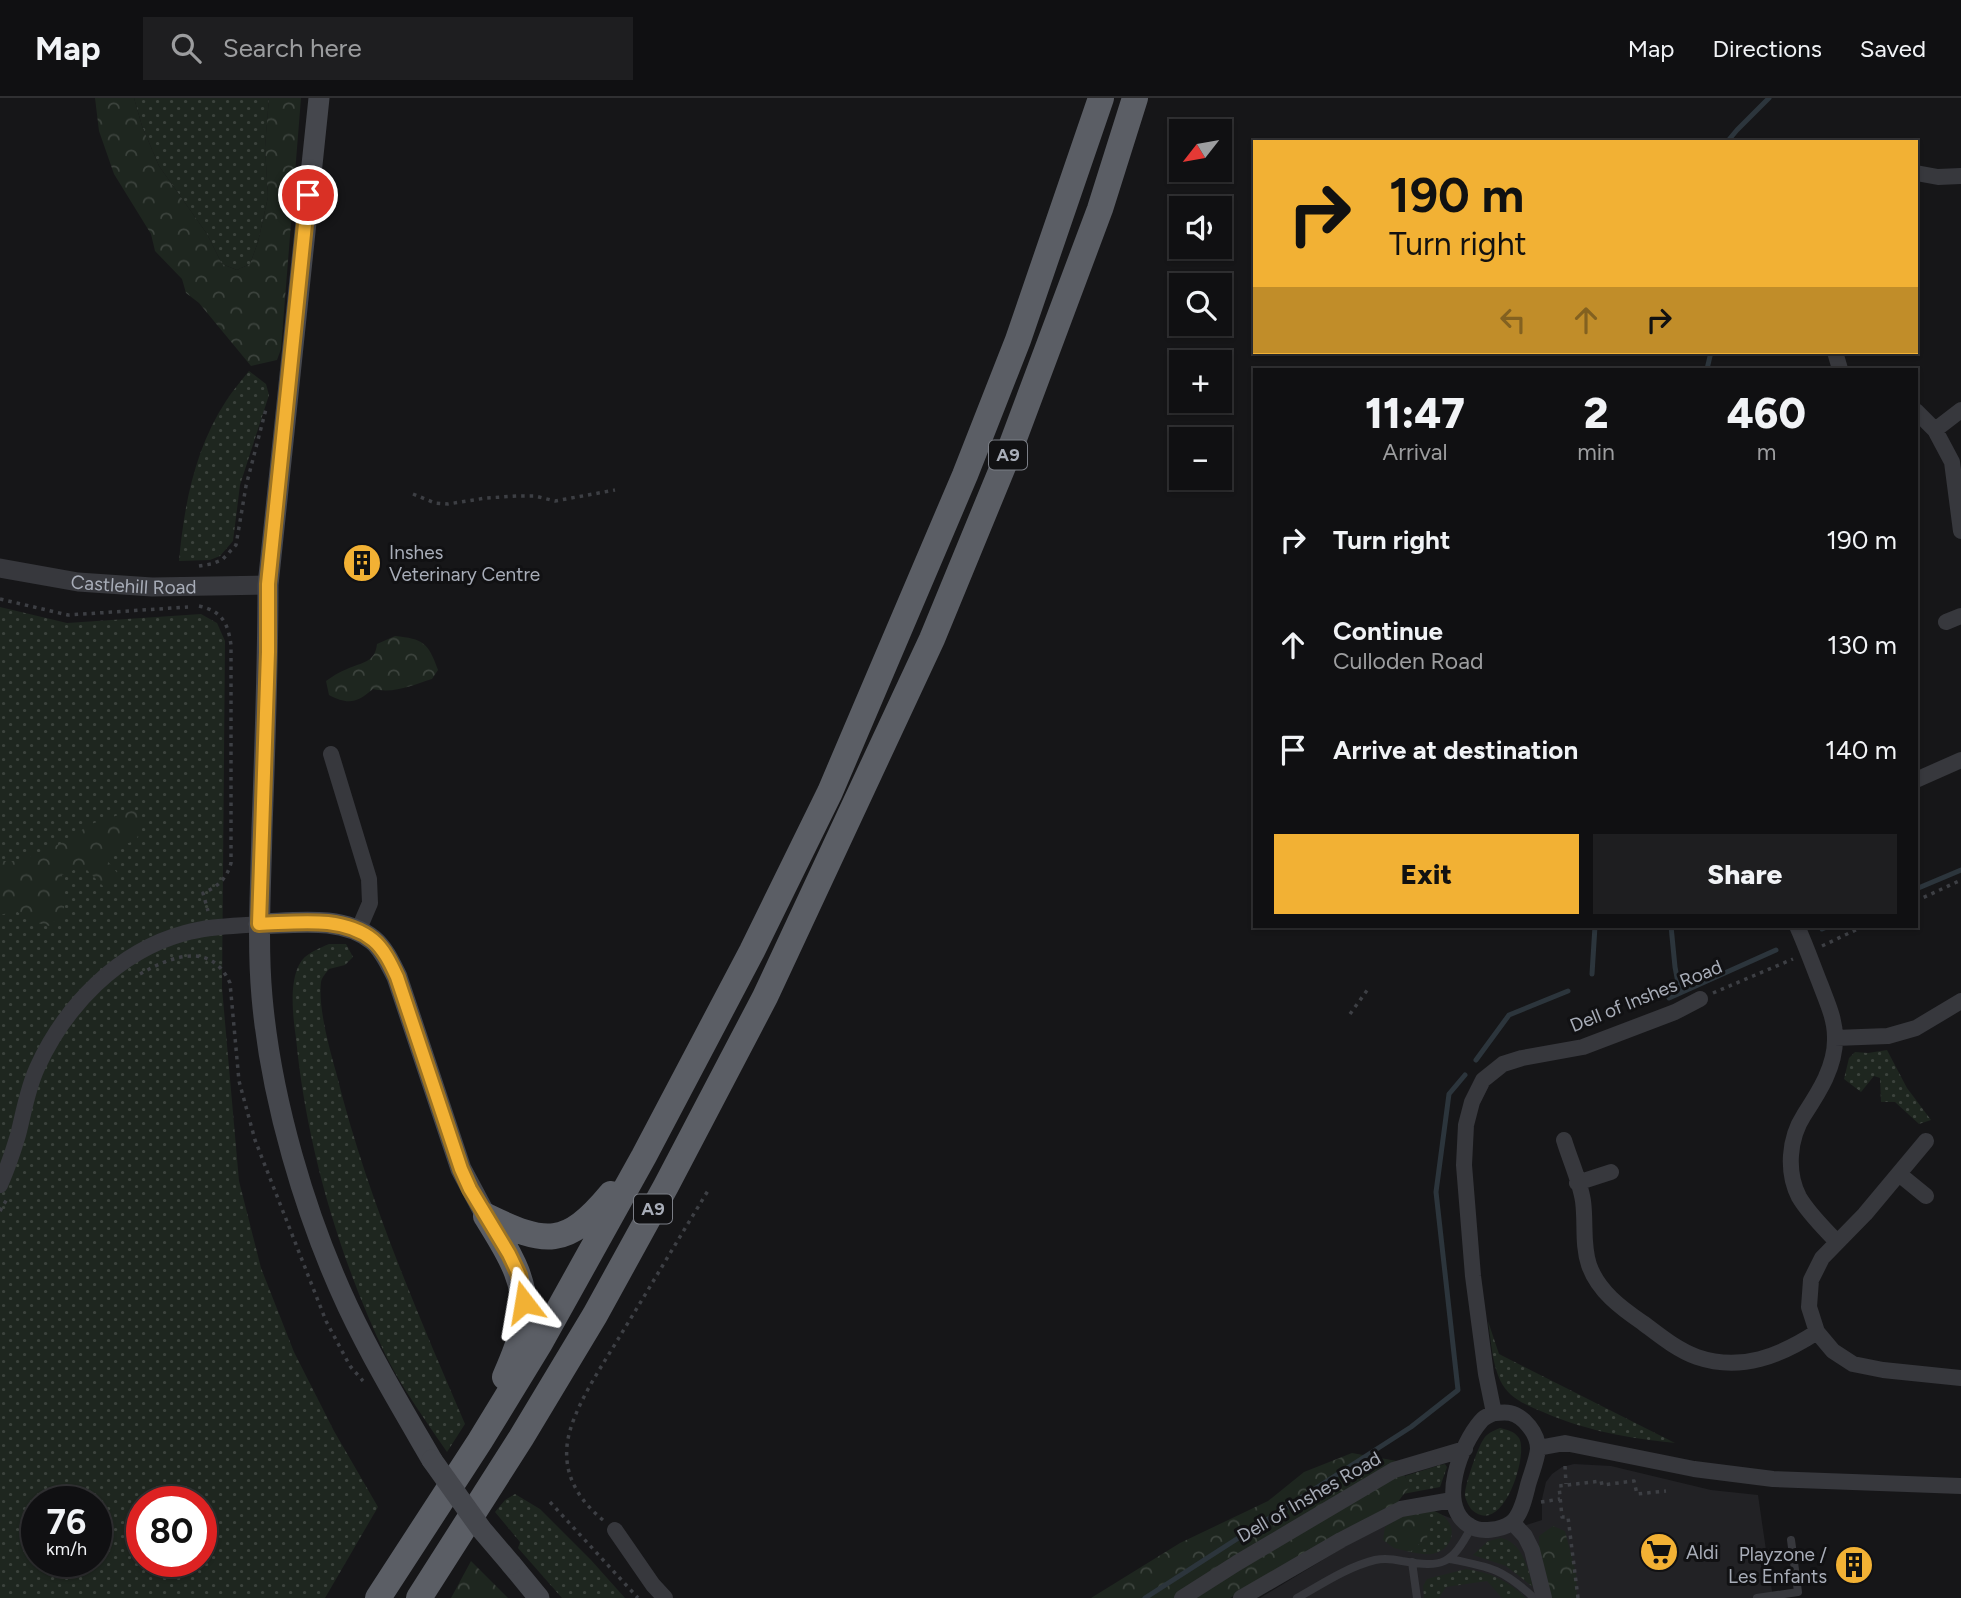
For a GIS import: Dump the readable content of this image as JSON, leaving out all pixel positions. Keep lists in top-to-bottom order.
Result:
{
  "streets": {
    "highway": ["A9"],
    "street": ["Castlehill Road", "Dell of Inshes Road"]
  },
  "places": {
    "building": ["Inshes Veterinary Centre", "Playzone / Les Enfants"],
    "supermarket": ["Aldi"]
  },
  "north": "bottom left",
  "page": {
    "header": "Map",
    "search": "Search here",
    "nav": ["Map", "Directions", "Saved"],
    "map_buttons": ["+", "−"],
    "turn": ["190 m", "Turn right"],
    "eta": [
      "11:47",
      "Arrival",
      "2",
      "min",
      "460",
      "m"
    ],
    "list": [
      {
        "name": "Turn right",
        "value": "190 m"
      },
      {
        "name": "Continue",
        "note": "Culloden Road",
        "value": "130 m"
      },
      {
        "name": "Arrive at destination",
        "value": "140 m"
      }
    ],
    "buttons": ["Exit", "Share"],
    "speed": "76 km/h",
    "limit": "80"
  }
}
